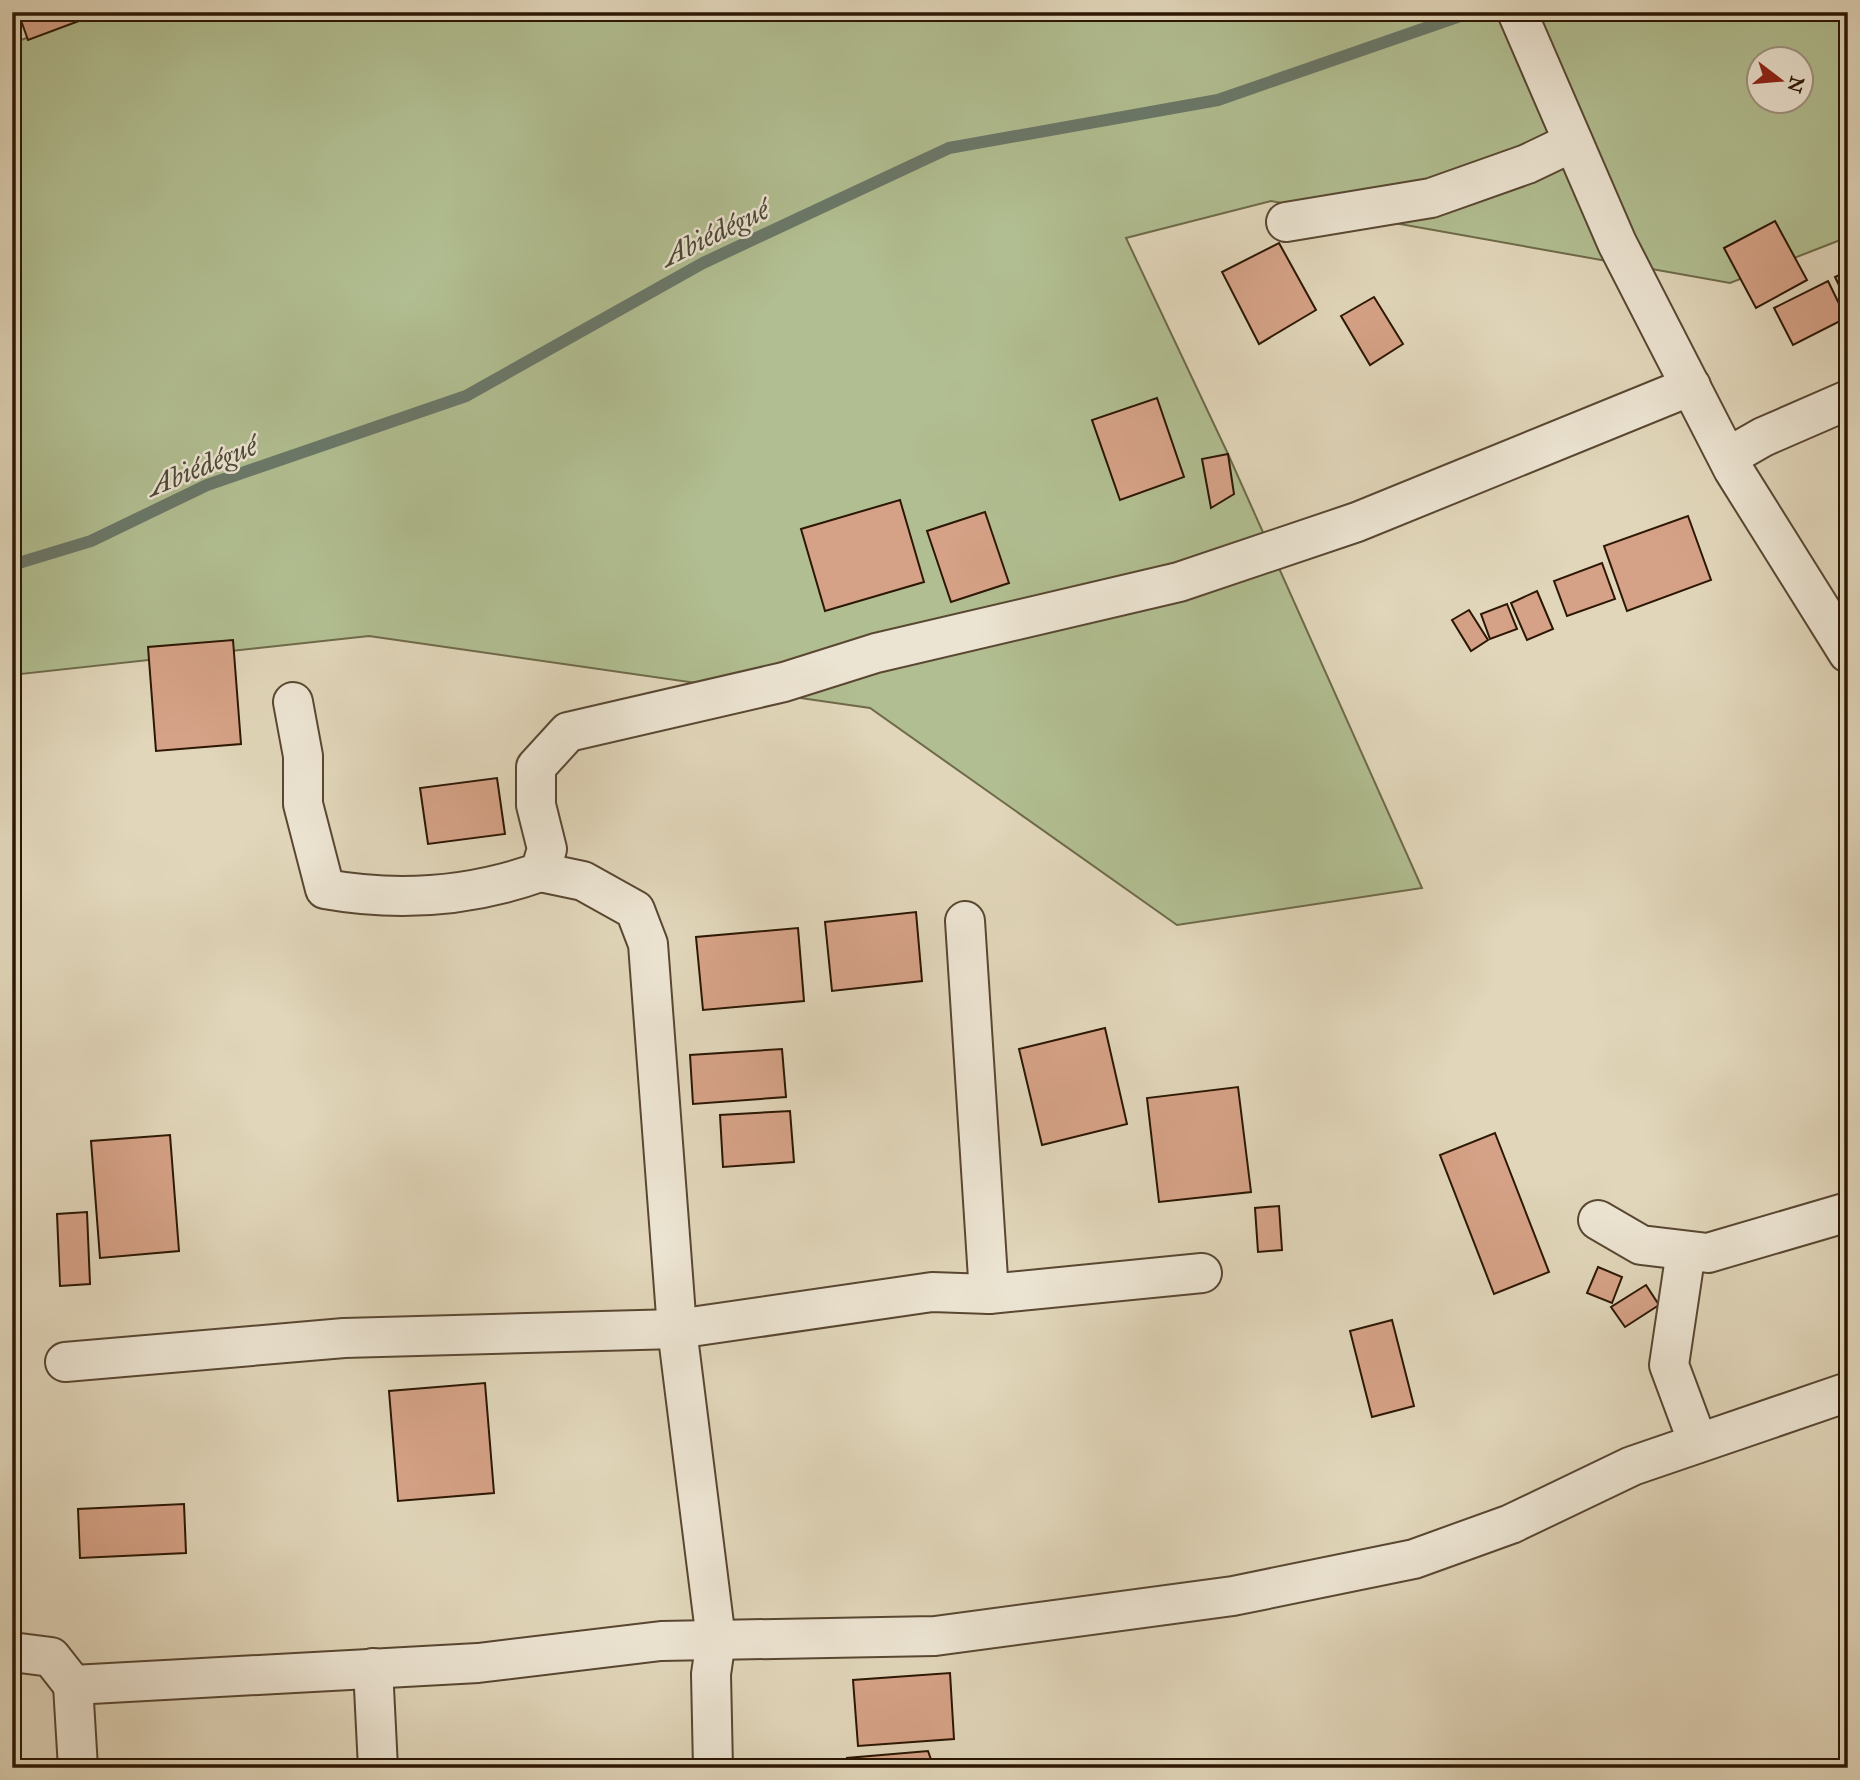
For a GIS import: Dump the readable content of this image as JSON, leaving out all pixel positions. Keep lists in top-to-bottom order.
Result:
{
  "water": ["Abiédégué"],
  "north": "right"
}
